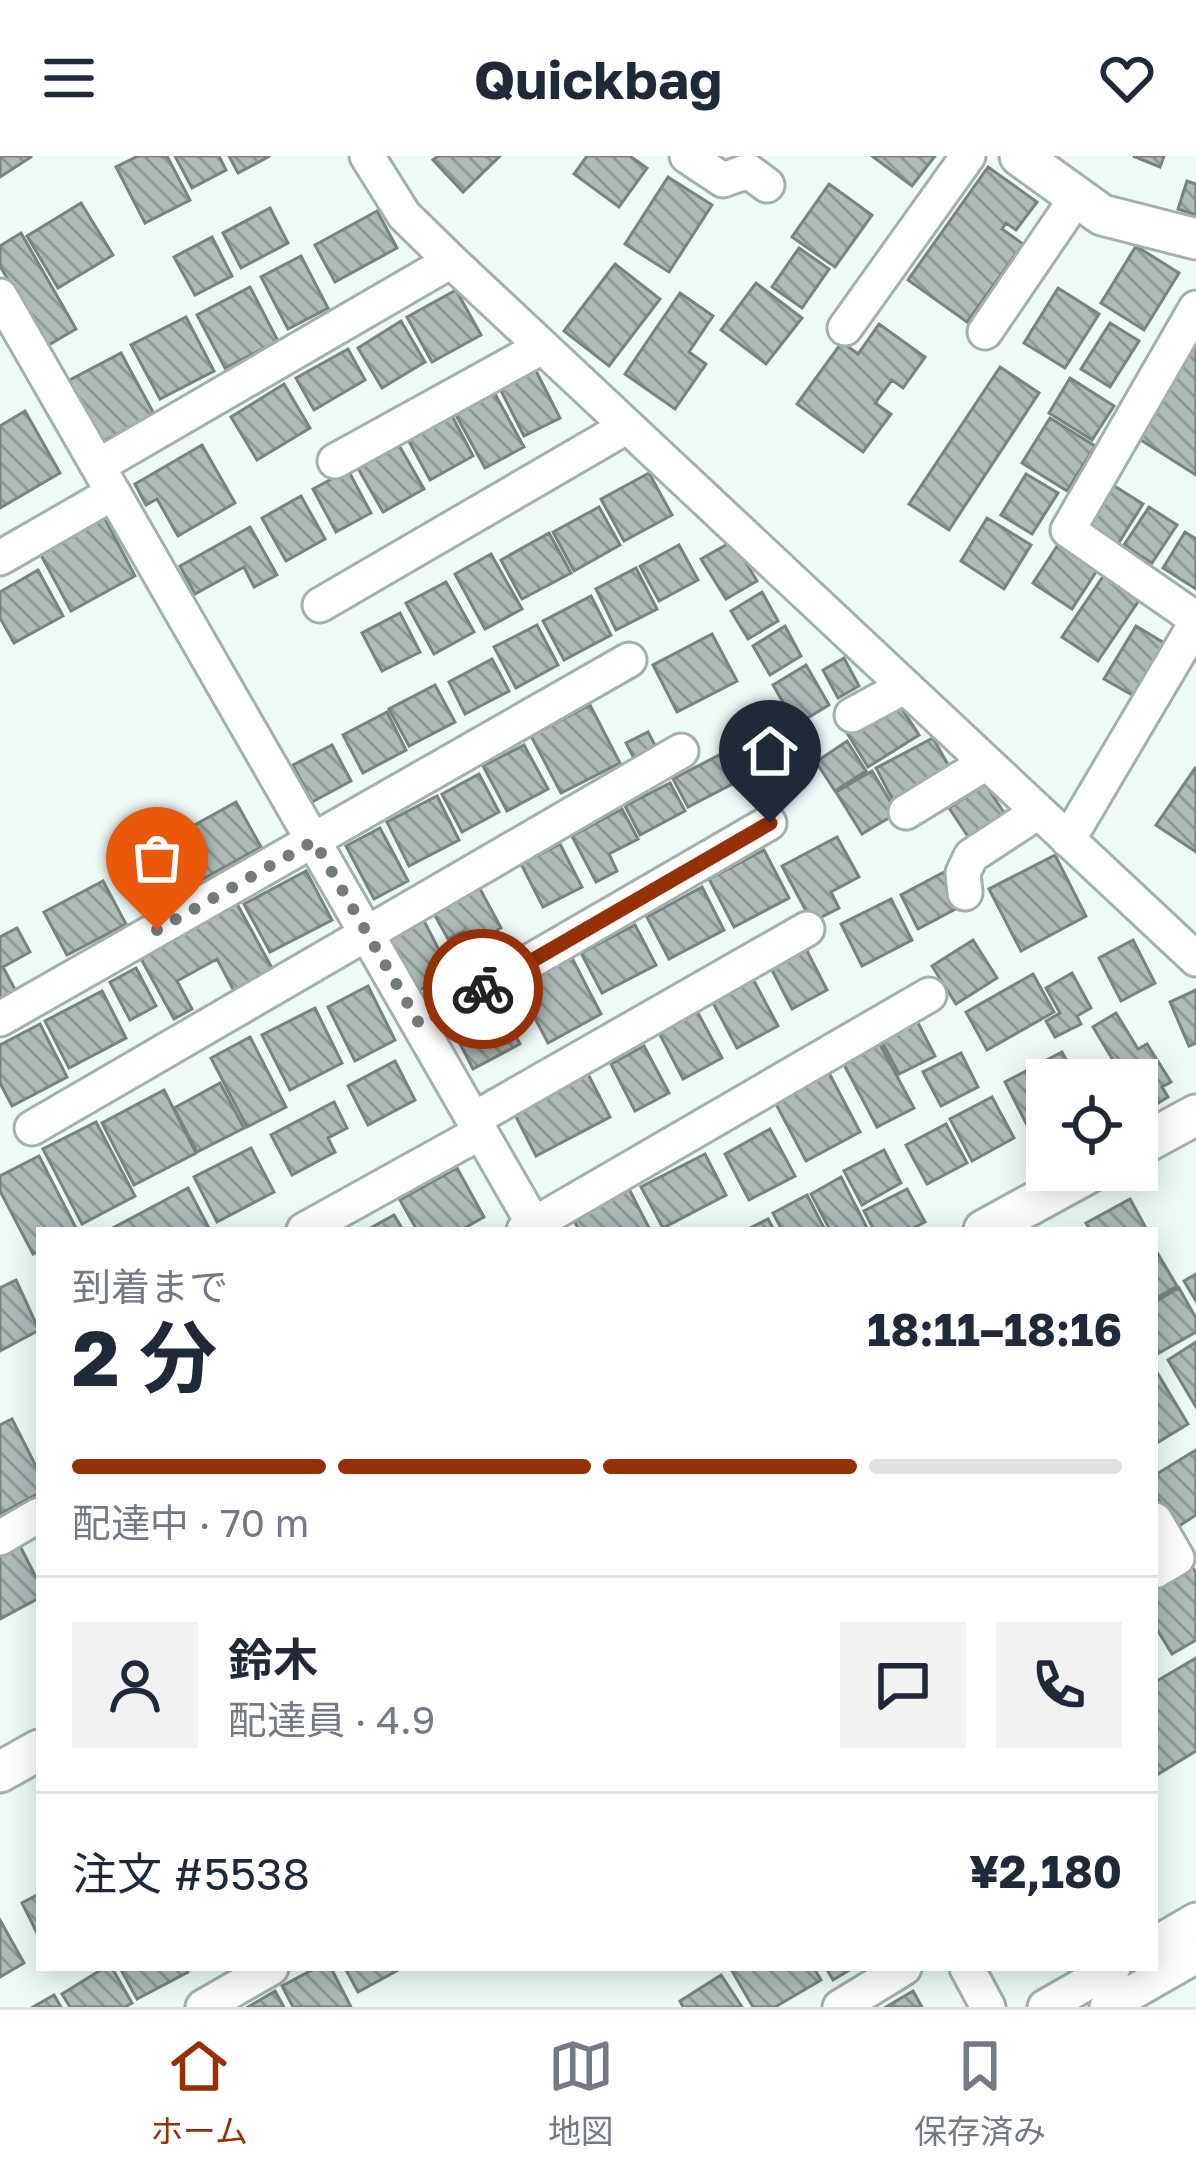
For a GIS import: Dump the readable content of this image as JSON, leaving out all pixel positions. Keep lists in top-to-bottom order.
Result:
{
  "page": {
    "header": "Quickbag",
    "heading": ["2 分", "到着まで", "18:11–18:16"],
    "panel": [
      "鈴木",
      "配達員 · 4.9",
      "注文 #5538",
      "¥2,180"
    ],
    "bar": "配達中 · 70 m",
    "tabs": ["ホーム", "地図", "保存済み"]
  }
}
